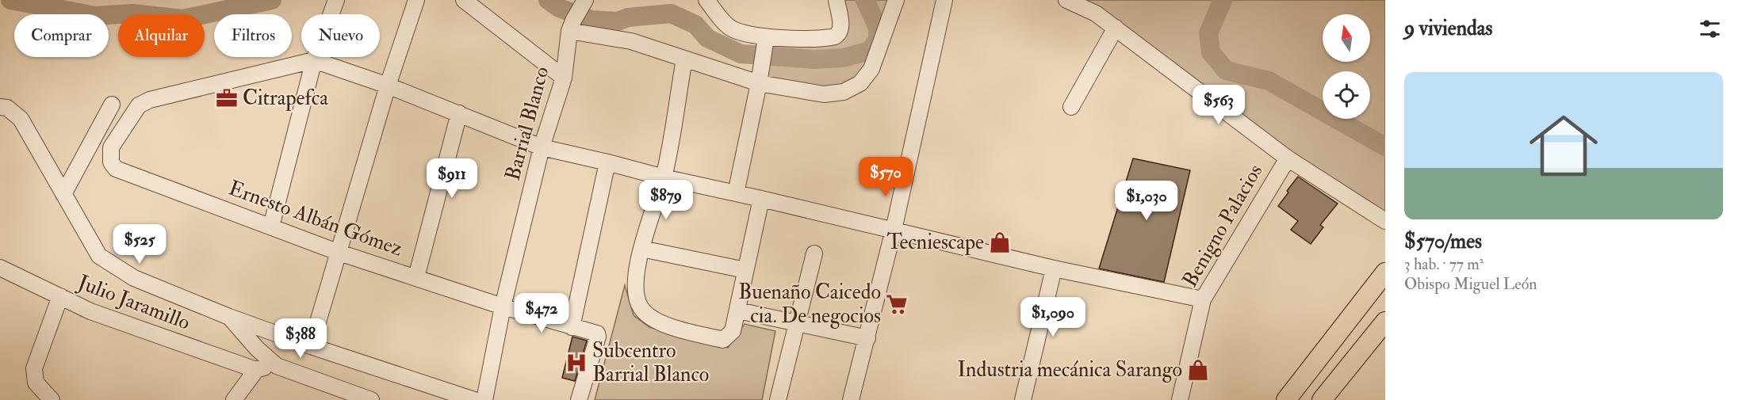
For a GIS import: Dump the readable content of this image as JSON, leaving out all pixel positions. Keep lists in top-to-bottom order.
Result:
{
  "streets": {
    "street": [
      "Barrial Blanco",
      "Ernesto Albán Gómez",
      "Benigno Palacios",
      "Julio Jaramillo"
    ]
  },
  "crossings": [
    ["Barrial Blanco", "Ernesto Albán Gómez"]
  ],
  "places": {
    "office": ["Citrapefca"],
    "shop": ["Tecniescape", "Industria mecánica Sarango"],
    "supermarket": ["Buenaño Caicedo cia. De negocios"],
    "hospital": ["Subcentro Barrial Blanco"]
  },
  "north": "top",
  "page": {
    "heading": "9 viviendas",
    "chip": [
      "Comprar",
      "Alquilar",
      "Filtros",
      "Nuevo"
    ],
    "list": [
      {
        "name": "$570/mes",
        "note": "3 hab. · 77 m² · Obispo Miguel León"
      }
    ],
    "price": [
      "$563",
      "$570",
      "$911",
      "$879",
      "$1,030",
      "$525",
      "$472",
      "$1,090",
      "$388"
    ]
  }
}
